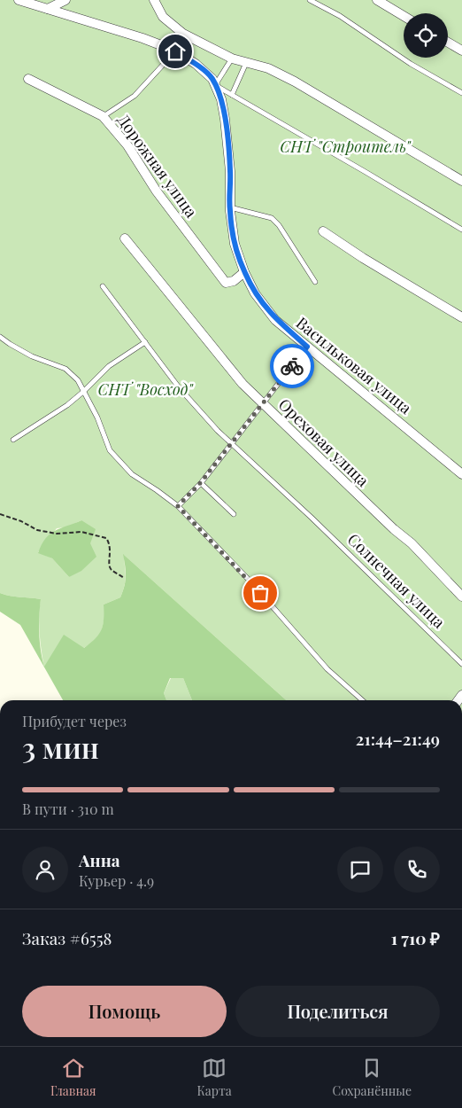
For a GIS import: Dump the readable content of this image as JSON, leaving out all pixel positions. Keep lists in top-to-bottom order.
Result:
{
  "streets": {
    "street": ["Дорожная улица", "Васильковая улица", "Ореховая улица"],
    "lane": ["Солнечная улица"]
  },
  "crossings": [
    ["Дорожная улица", "Васильковая улица"]
  ],
  "parks": ["СНТ \"Строитель\"", "СНТ \"Восход\""],
  "page": {
    "heading": ["3 мин", "Прибудет через", "21:44–21:49"],
    "panel": [
      "Анна",
      "Курьер · 4.9",
      "Заказ #6558",
      "1 710 ₽"
    ],
    "bar": "В пути · 310 m",
    "buttons": ["Помощь", "Поделиться"],
    "tabs": ["Главная", "Карта", "Сохранённые"]
  }
}
